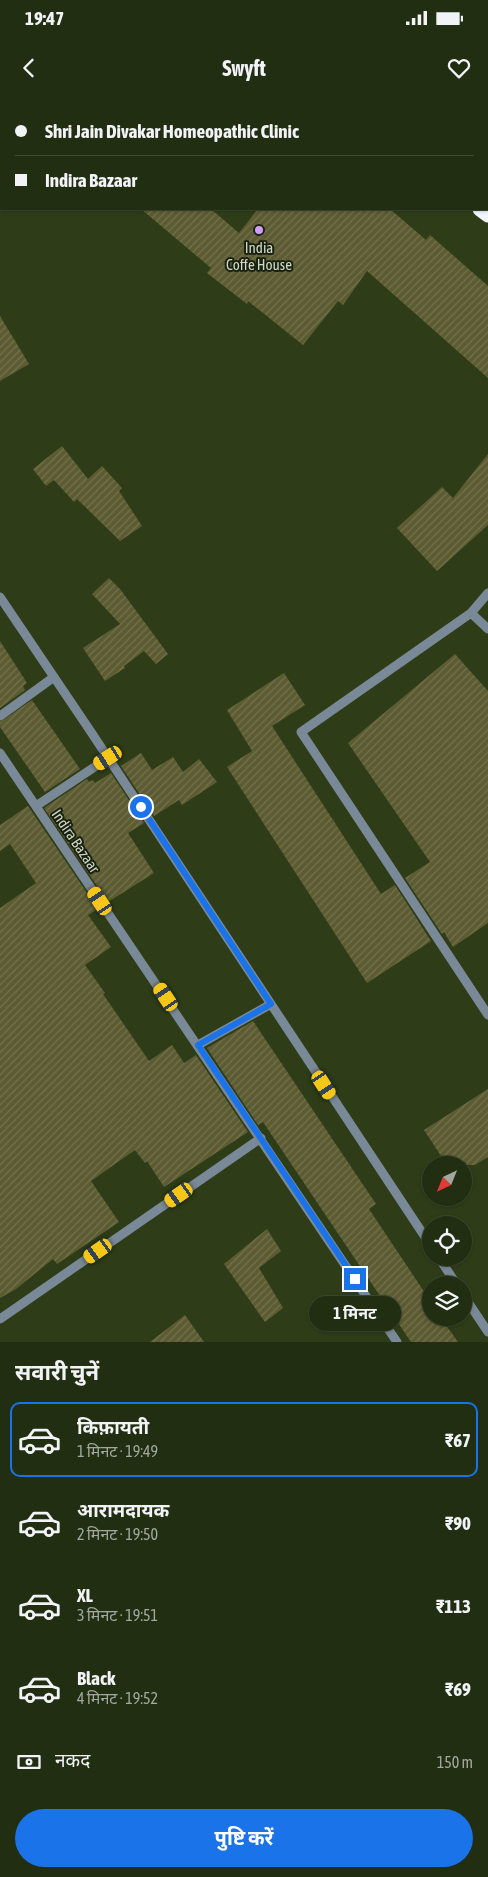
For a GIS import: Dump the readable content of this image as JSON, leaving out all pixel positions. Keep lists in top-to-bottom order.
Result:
{
  "streets": {
    "street": ["Indira Bazaar"]
  },
  "places": ["India Coffe House"],
  "north": "bottom left",
  "page": {
    "status": "19:47",
    "header": "Swyft",
    "banner": ["Shri Jain Divakar Homeopathic Clinic", "Indira Bazaar"],
    "bubble": "1 मिनट",
    "heading": "सवारी चुनें",
    "list": [
      {
        "name": "किफ़ायती",
        "note": "1 मिनट · 19:49",
        "value": "₹67"
      },
      {
        "name": "आरामदायक",
        "note": "2 मिनट · 19:50",
        "value": "₹90"
      },
      {
        "name": "XL",
        "note": "3 मिनट · 19:51",
        "value": "₹113"
      },
      {
        "name": "Black",
        "note": "4 मिनट · 19:52",
        "value": "₹69"
      }
    ],
    "pay": ["नकद", "150 m"],
    "buttons": "पुष्टि करें"
  }
}
